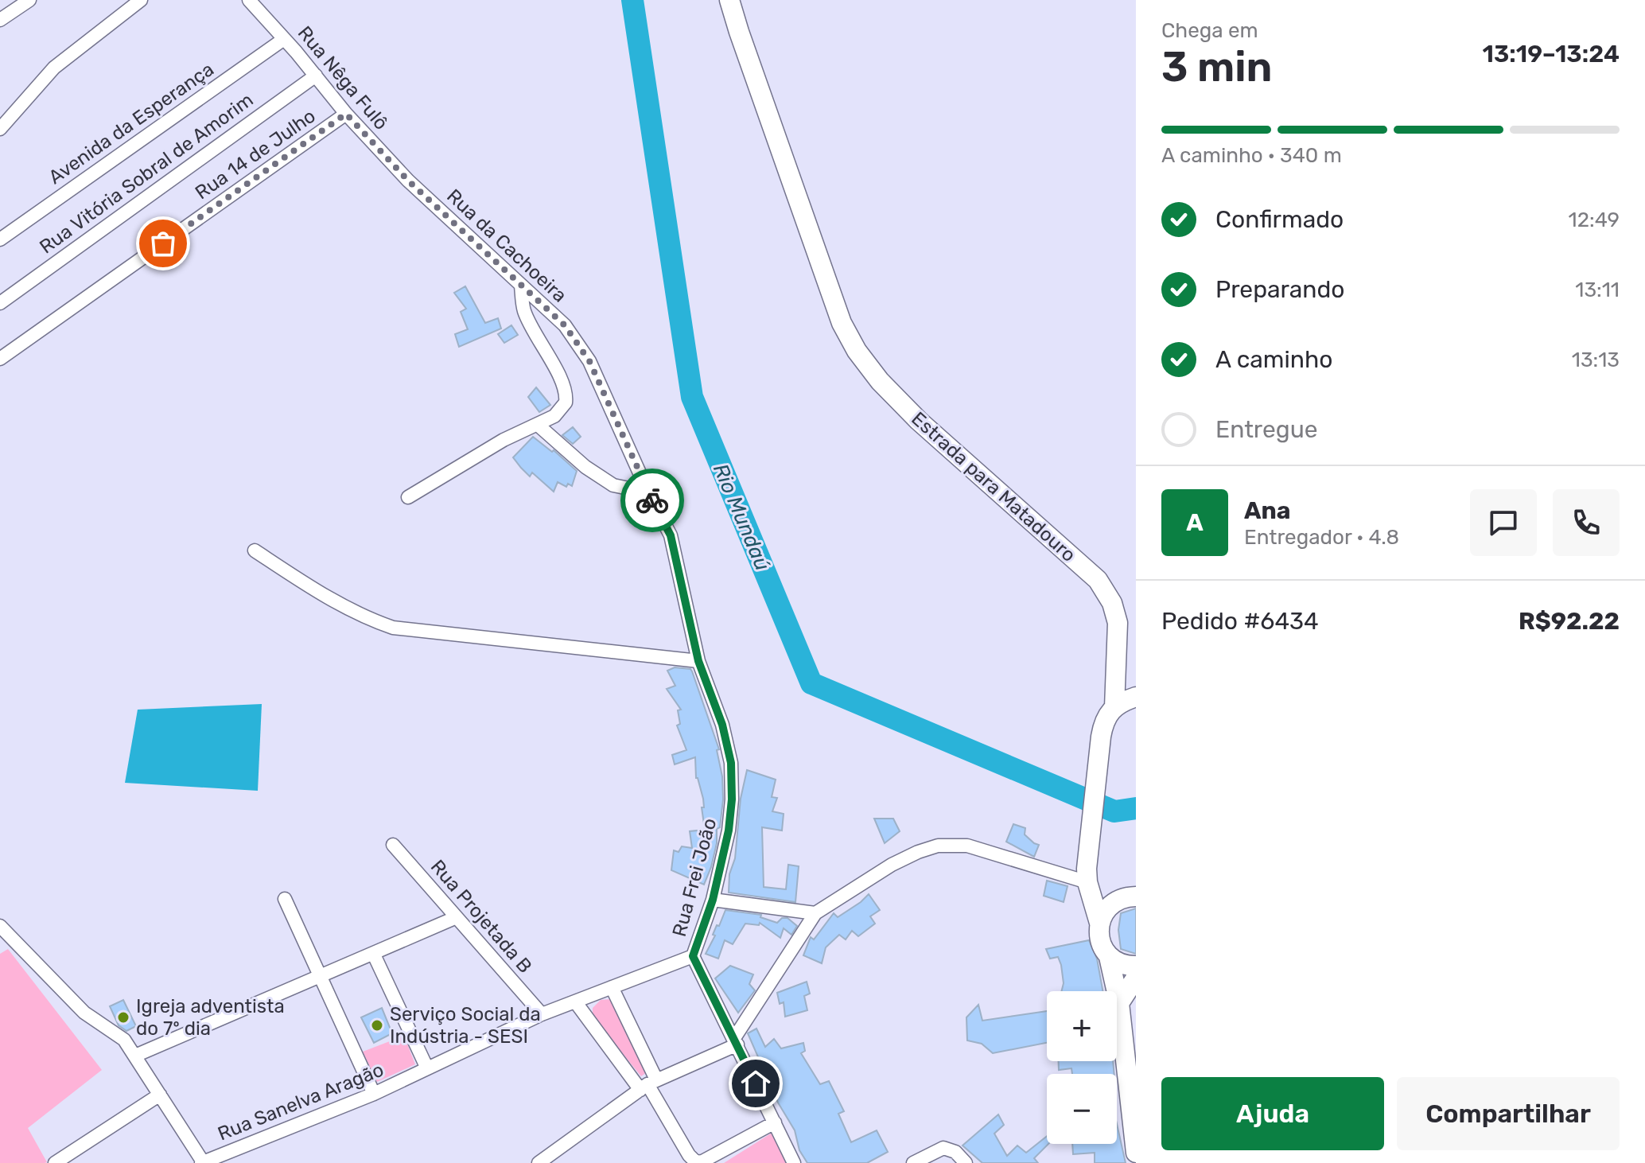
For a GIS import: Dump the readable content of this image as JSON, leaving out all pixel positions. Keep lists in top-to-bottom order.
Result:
{
  "streets": {
    "street": [
      "Rua Nêga Fulô",
      "Avenida da Esperança",
      "Rua 14 de Julho",
      "Rua Vitória Sobral de Amorim",
      "Rua da Cachoeira",
      "Estrada para Matadouro",
      "Rua Frei João",
      "Rua Projetada B",
      "Rua Sanelva Aragão"
    ]
  },
  "crossings": [
    ["Rua Nêga Fulô", "Avenida da Esperança"],
    ["Rua Nêga Fulô", "Rua 14 de Julho"],
    ["Rua Nêga Fulô", "Rua Vitória Sobral de Amorim"],
    ["Rua Nêga Fulô", "Rua da Cachoeira"],
    ["Rua da Cachoeira", "Rua Frei João"],
    ["Rua Frei João", "Rua Sanelva Aragão"],
    ["Rua Projetada B", "Rua Sanelva Aragão"]
  ],
  "water": ["Rio Mundaú"],
  "places": ["Igreja adventista do 7º dia", "Serviço Social da Indústria - SESI"],
  "page": {
    "heading": ["3 min", "Chega em", "13:19–13:24"],
    "panel": [
      "Ana",
      "Entregador · 4.8",
      "Pedido #6434",
      "R$92.22"
    ],
    "bar": "A caminho · 340 m",
    "list": [
      ["Confirmado", "12:49"],
      ["Preparando", "13:11"],
      ["A caminho", "13:13"],
      "Entregue"
    ],
    "round": "A",
    "map_buttons": ["+", "−"],
    "buttons": ["Ajuda", "Compartilhar"]
  }
}
